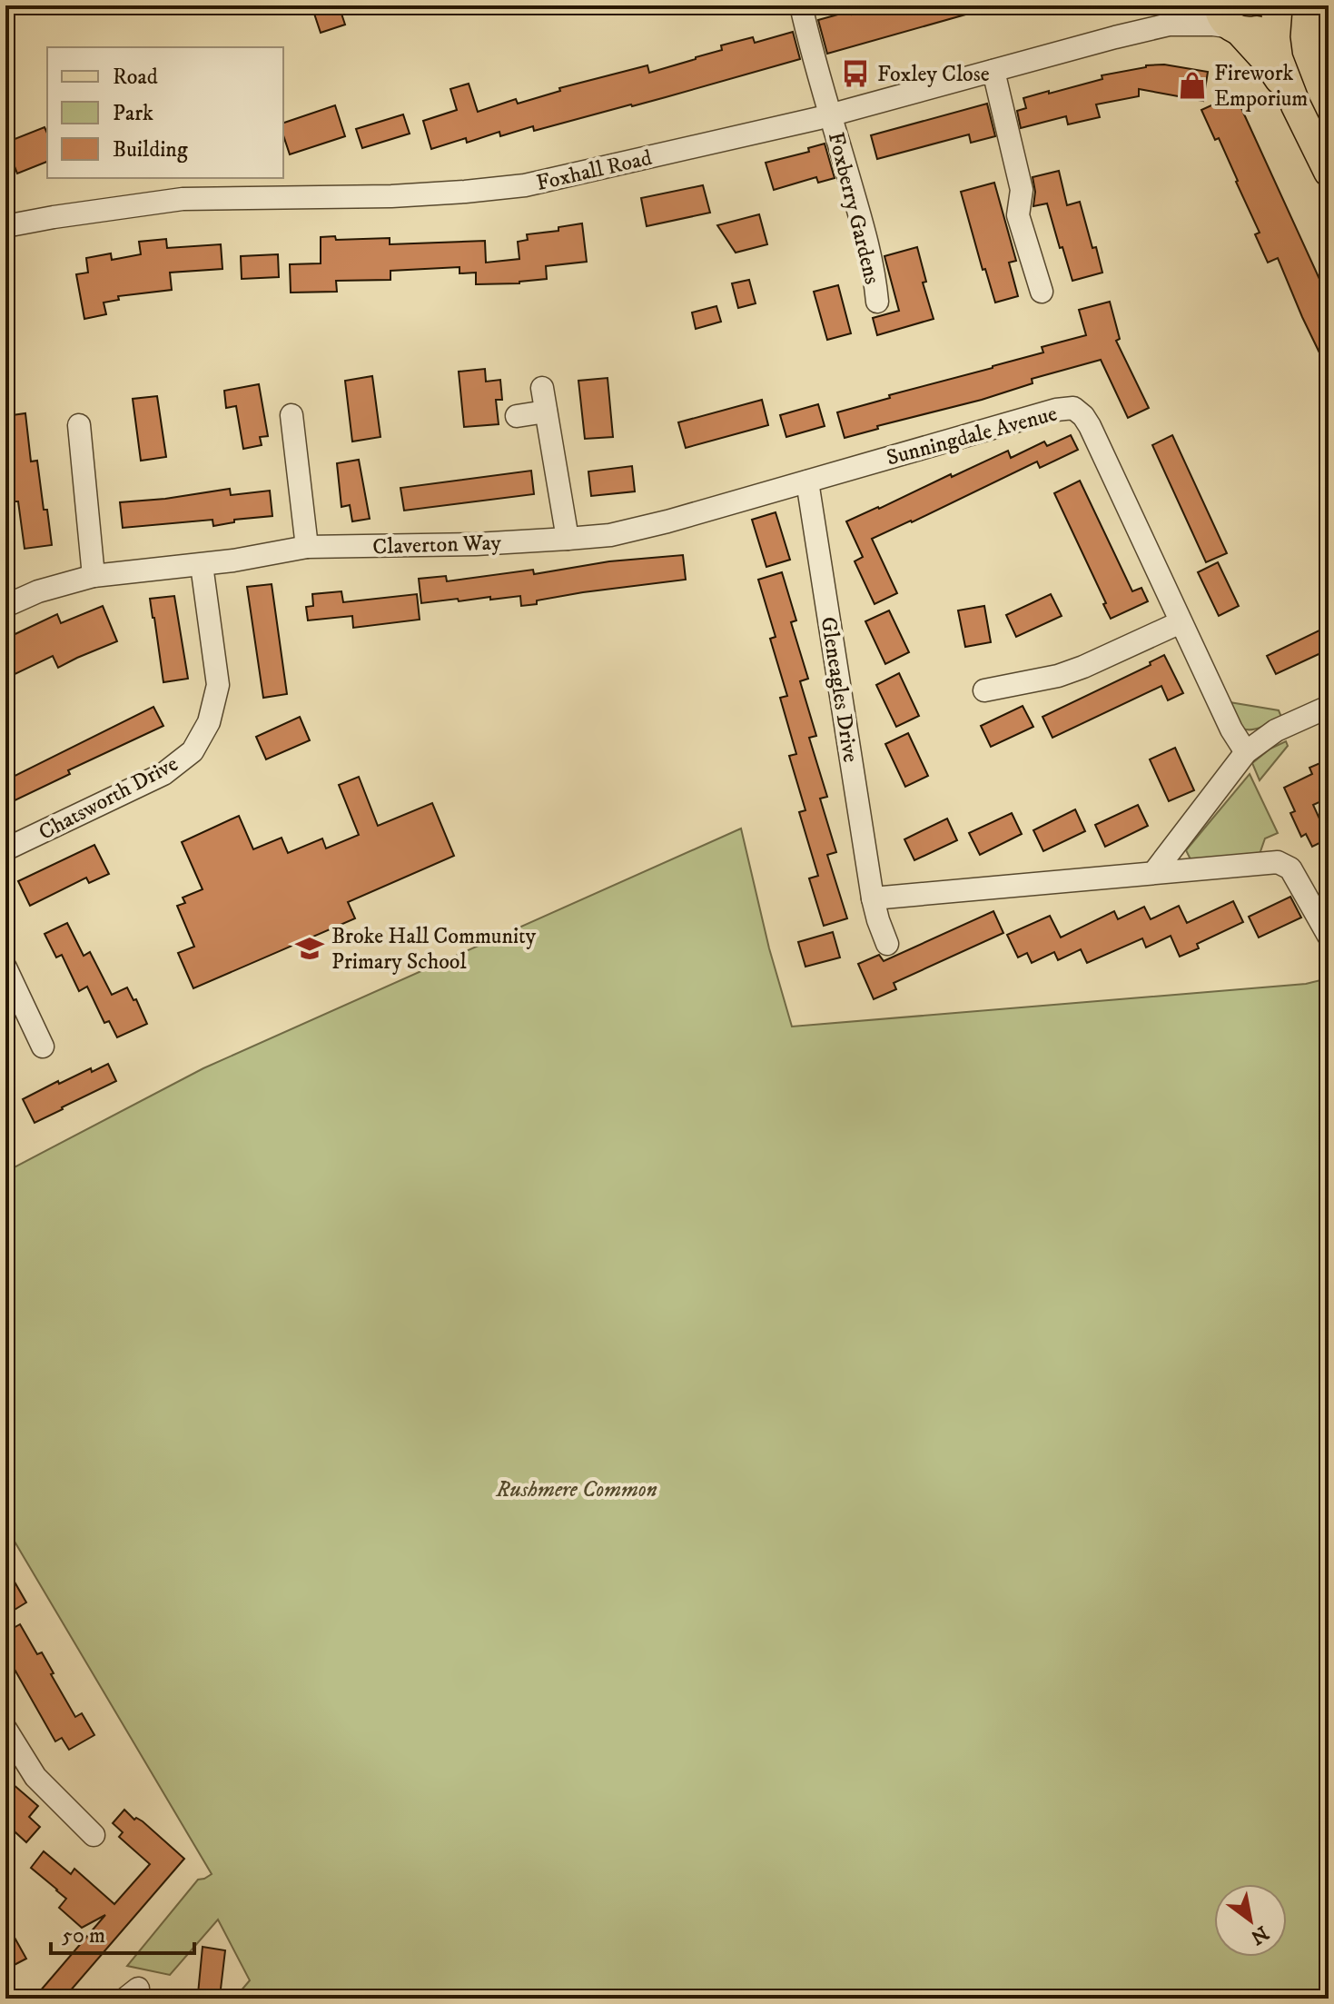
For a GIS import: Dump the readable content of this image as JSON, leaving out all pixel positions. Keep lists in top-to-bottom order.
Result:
{
  "streets": {
    "street": [
      "Foxhall Road",
      "Foxberry Gardens",
      "Sunningdale Avenue",
      "Claverton Way",
      "Gleneagles Drive",
      "Chatsworth Drive"
    ]
  },
  "crossings": [
    ["Foxhall Road", "Foxberry Gardens"],
    ["Sunningdale Avenue", "Claverton Way"],
    ["Sunningdale Avenue", "Gleneagles Drive"],
    ["Claverton Way", "Chatsworth Drive"]
  ],
  "parks": ["Rushmere Common"],
  "places": {
    "bus stop": ["Foxley Close"],
    "shop": ["Firework Emporium"],
    "school or university": ["Broke Hall Community Primary School"]
  },
  "legend": ["Road", "Park", "Building"],
  "scale_bar": "50 m",
  "north": "bottom right"
}
